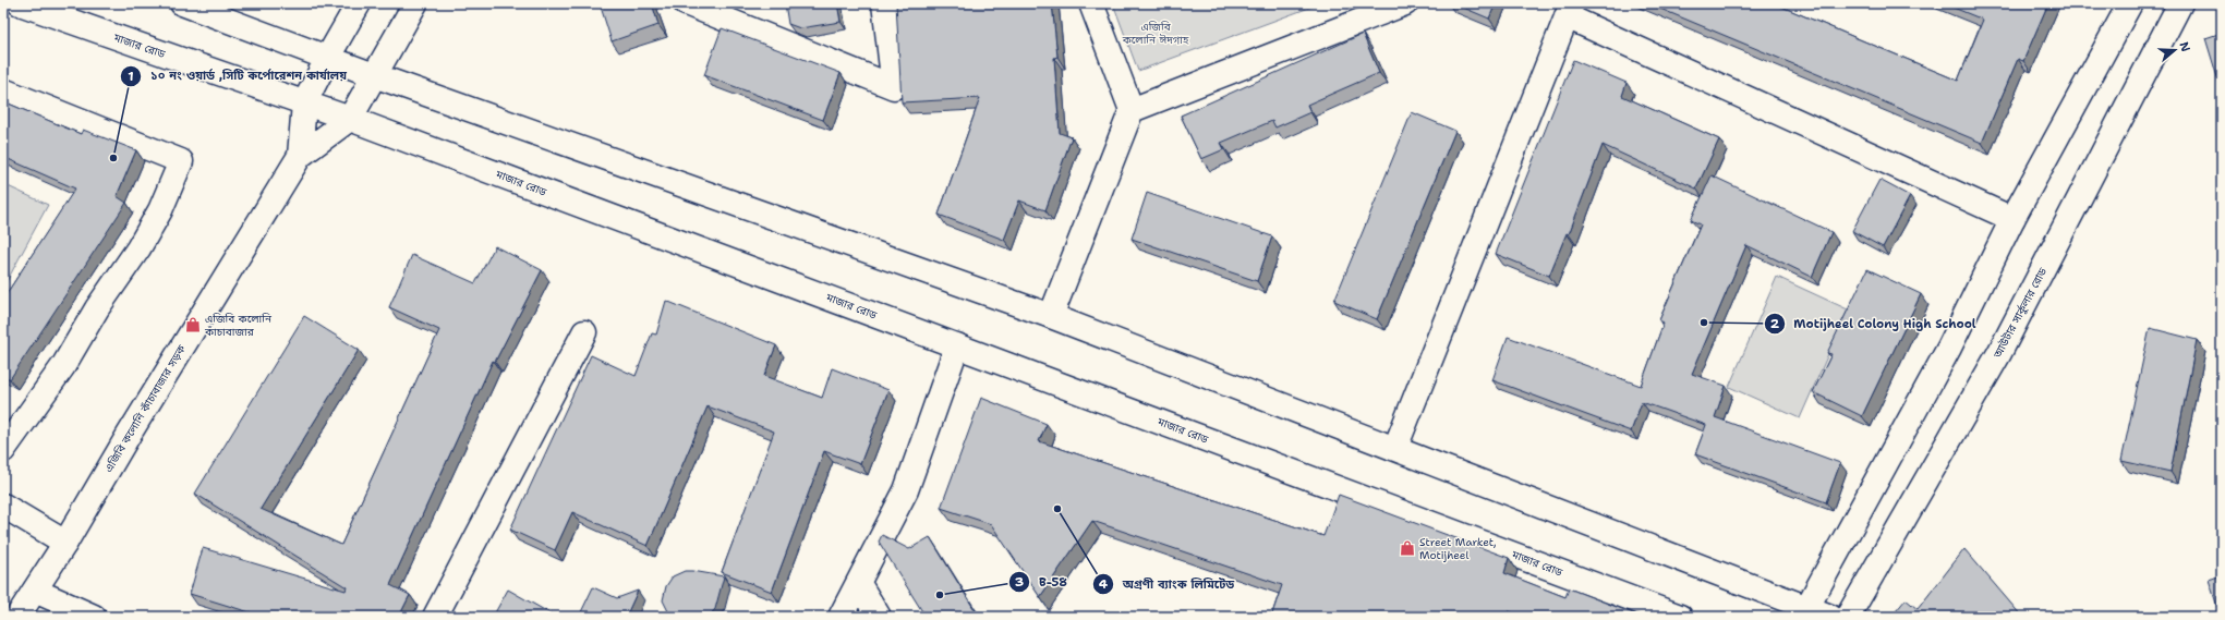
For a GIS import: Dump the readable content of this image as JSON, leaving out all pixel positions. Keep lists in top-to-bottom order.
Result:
{
  "streets": {
    "main road": ["মাজার রোড", "আউটার সার্কুলার রোড", "এজিবি কলোনি কাঁচাবাজার সড়ক"]
  },
  "crossings": [
    ["মাজার রোড", "এজিবি কলোনি কাঁচাবাজার সড়ক"]
  ],
  "parks": ["এজিবি কলোনি ঈদগাহ"],
  "places": {
    "other": [
      "১০ নং ওয়ার্ড ,সিটি কর্পোরেশন কার্যালয়",
      "Motijheel Colony High School",
      "অগ্রণী ব্যাংক লিমিটেড",
      "B-58"
    ],
    "shop": ["এজিবি কলোনি কাঁচাবাজার", "Street Market, Motijheel"]
  },
  "north": "right"
}
